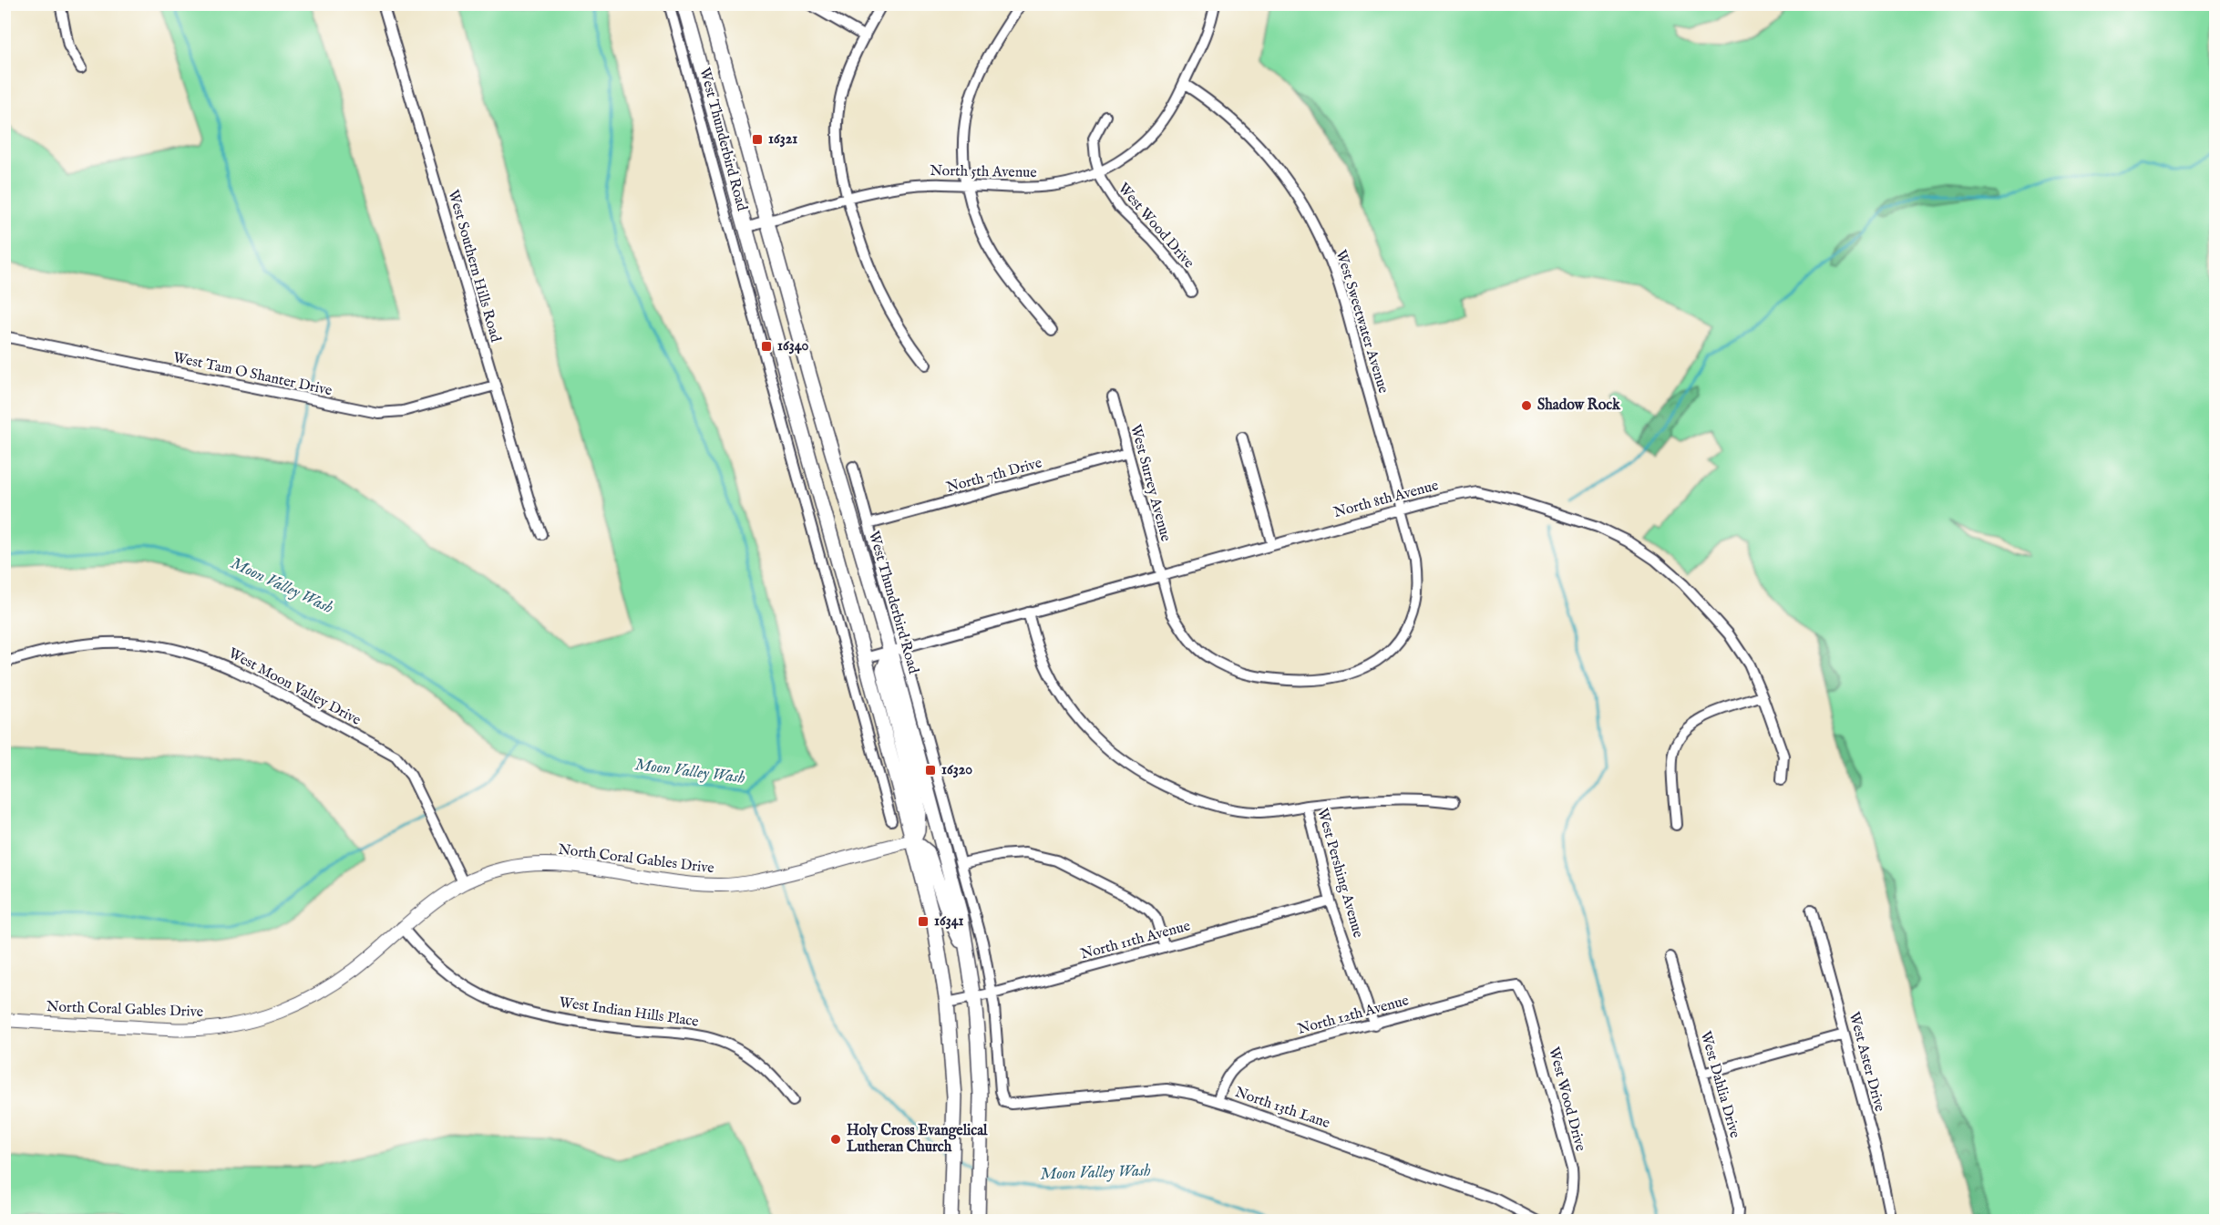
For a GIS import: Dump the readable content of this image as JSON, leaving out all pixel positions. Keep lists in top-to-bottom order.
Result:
{
  "streets": {
    "main road": ["West Thunderbird Road"],
    "street": [
      "North 5th Avenue",
      "West Wood Drive",
      "West Southern Hills Road",
      "West Sweetwater Avenue",
      "West Tam O Shanter Drive",
      "North 7th Drive",
      "West Surrey Avenue",
      "North 8th Avenue",
      "West Moon Valley Drive",
      "North Coral Gables Drive",
      "West Pershing Avenue",
      "North 11th Avenue",
      "West Indian Hills Place",
      "North 12th Avenue",
      "West Aster Drive",
      "West Dahlia Drive",
      "North 13th Lane"
    ]
  },
  "crossings": [
    ["West Thunderbird Road", "North 5th Avenue"],
    ["West Thunderbird Road", "North 7th Drive"],
    ["West Thunderbird Road", "North 8th Avenue"],
    ["West Thunderbird Road", "North Coral Gables Drive"],
    ["West Thunderbird Road", "North 11th Avenue"],
    ["West Thunderbird Road", "North 13th Lane"],
    ["North 5th Avenue", "West Wood Drive"],
    ["North 5th Avenue", "West Sweetwater Avenue"],
    ["West Wood Drive", "North 12th Avenue"],
    ["West Southern Hills Road", "West Tam O Shanter Drive"],
    ["West Sweetwater Avenue", "West Surrey Avenue"],
    ["West Sweetwater Avenue", "North 8th Avenue"],
    ["North 7th Drive", "West Surrey Avenue"],
    ["West Surrey Avenue", "North 8th Avenue"],
    ["North 8th Avenue", "West Pershing Avenue"],
    ["West Moon Valley Drive", "North Coral Gables Drive"],
    ["North Coral Gables Drive", "West Indian Hills Place"],
    ["West Pershing Avenue", "North 11th Avenue"],
    ["West Pershing Avenue", "North 12th Avenue"],
    ["North 12th Avenue", "North 13th Lane"]
  ],
  "water": ["Moon Valley Wash"],
  "places": {
    "transit": [
      "16321",
      "16340",
      "16320",
      "16341"
    ],
    "other": ["Shadow Rock", "Holy Cross Evangelical Lutheran Church"]
  }
}
